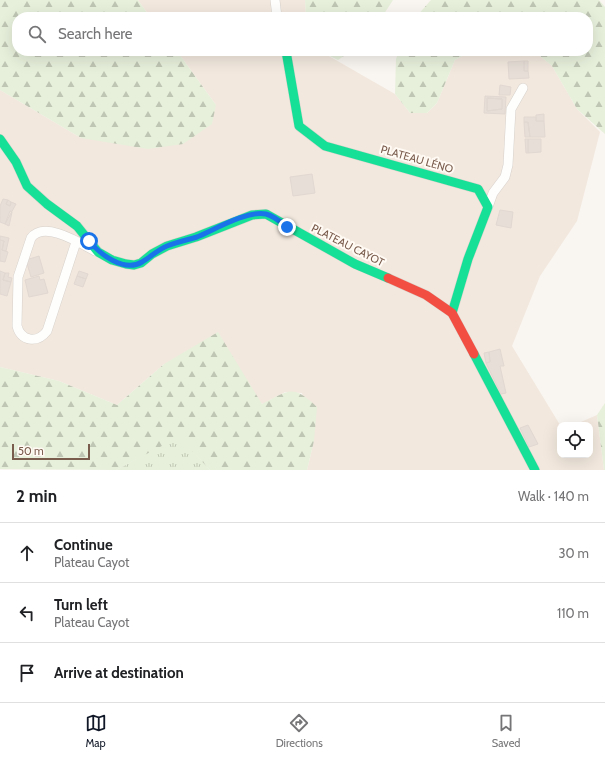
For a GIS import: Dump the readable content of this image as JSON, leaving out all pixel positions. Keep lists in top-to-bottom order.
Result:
{
  "streets": {
    "street": ["PLATEAU LÉNO", "PLATEAU CAYOT"]
  },
  "scale_bar": "50 m",
  "page": {
    "search": "Search here",
    "scale": "50 m",
    "heading": ["2 min", "Walk · 140 m"],
    "list": [
      ["Continue", "Plateau Cayot", "30 m"],
      ["Turn left", "Plateau Cayot", "110 m"],
      "Arrive at destination"
    ],
    "nav": ["Map", "Directions", "Saved"]
  }
}
